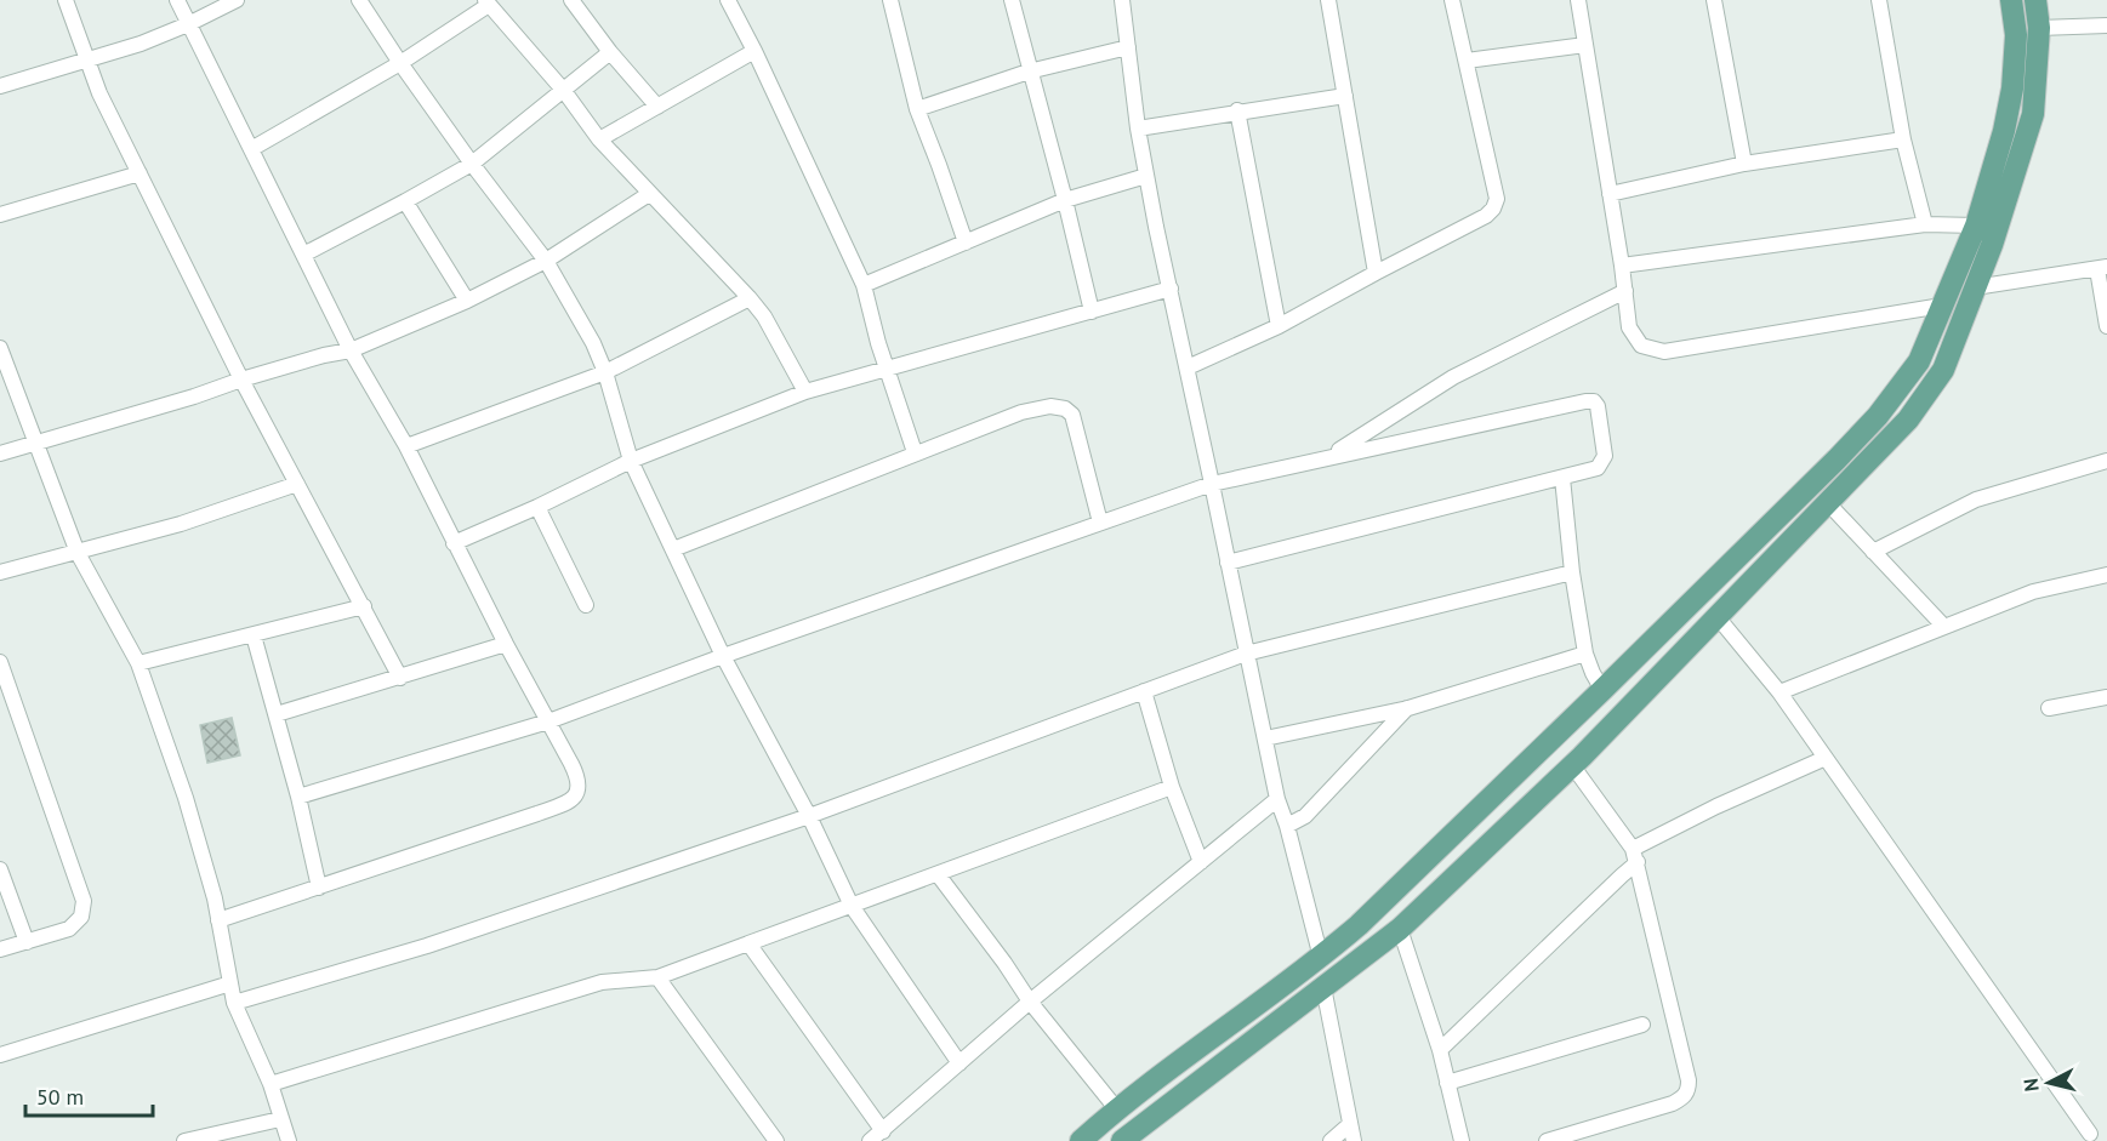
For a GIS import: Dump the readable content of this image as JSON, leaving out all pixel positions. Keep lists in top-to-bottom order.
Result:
{
  "scale_bar": "50 m",
  "north": "left"
}
